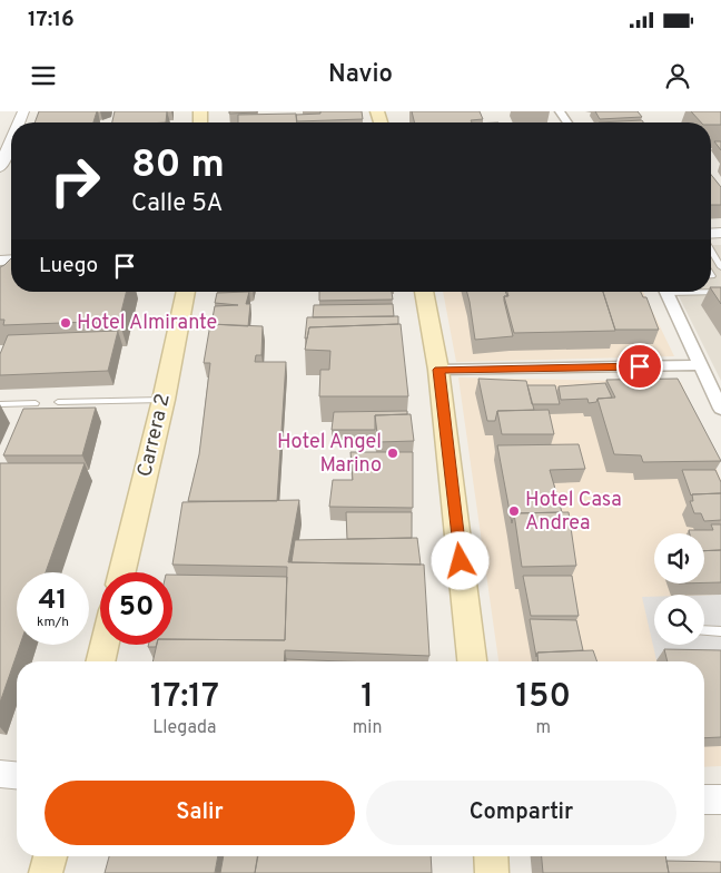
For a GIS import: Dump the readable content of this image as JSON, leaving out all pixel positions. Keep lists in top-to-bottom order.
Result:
{
  "streets": {
    "main road": ["Carrera 2"]
  },
  "places": ["Hotel Almirante", "Hotel Angel Marino", "Hotel Casa Andrea"],
  "page": {
    "status": "17:16",
    "header": "Navio",
    "turn": ["80 m", "Calle 5A"],
    "then": "Luego",
    "speed": "41 km/h",
    "limit": "50",
    "eta": [
      "17:17",
      "Llegada",
      "1",
      "min",
      "150",
      "m"
    ],
    "buttons": ["Salir", "Compartir"]
  }
}
